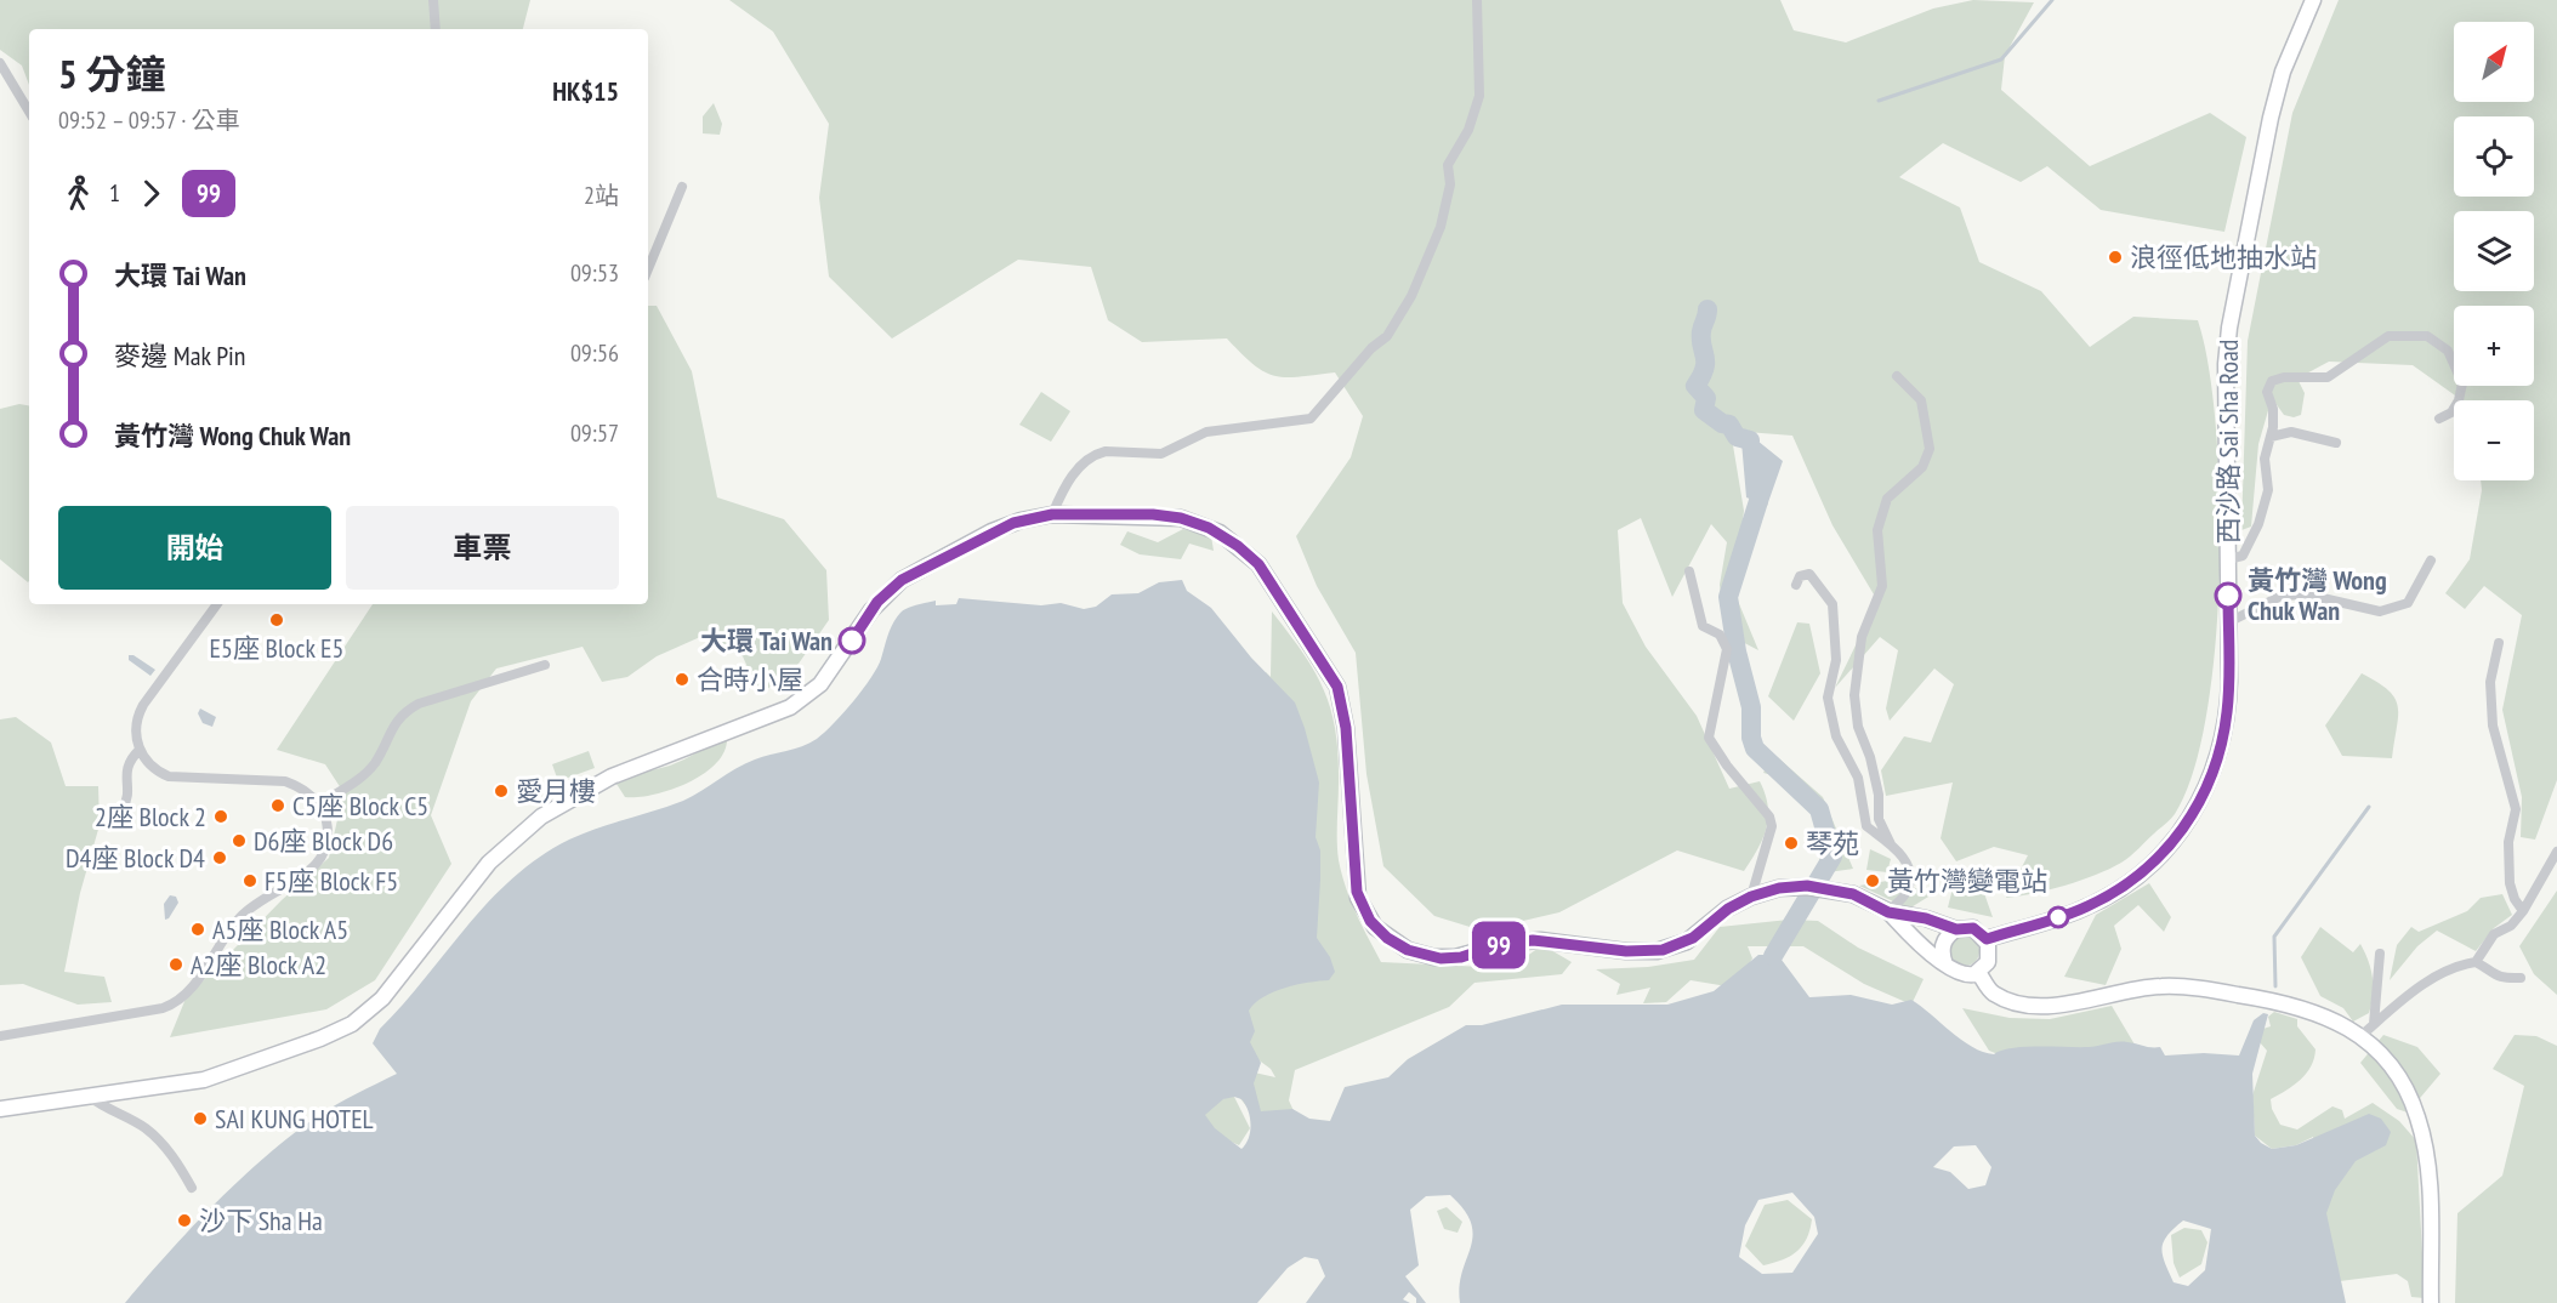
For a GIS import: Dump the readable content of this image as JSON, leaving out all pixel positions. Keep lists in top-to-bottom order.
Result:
{
  "streets": {
    "main road": ["西沙路 Sai Sha Road"]
  },
  "places": [
    "浪徑低地抽水站",
    "黃竹灣 Wong Chuk Wan",
    "E5座 Block E5",
    "大環 Tai Wan",
    "合時小屋",
    "愛月樓",
    "C5座 Block C5",
    "2座 Block 2",
    "D6座 Block D6",
    "琴苑",
    "D4座 Block D4",
    "F5座 Block F5",
    "黃竹灣變電站",
    "A5座 Block A5",
    "A2座 Block A2",
    "SAI KUNG HOTEL",
    "沙下 Sha Ha"
  ],
  "lines": ["bus line 99"],
  "north": "top right",
  "page": {
    "on_map": "99",
    "map_buttons": ["+", "−"],
    "heading": ["5 分鐘", "09:52 – 09:57 · 公車", "HK$15"],
    "legs": ["1", "99", "2站"],
    "list": [
      {
        "name": "大環 Tai Wan",
        "value": "09:53"
      },
      {
        "name": "麥邊 Mak Pin",
        "value": "09:56"
      },
      {
        "name": "黃竹灣 Wong Chuk Wan",
        "value": "09:57"
      }
    ],
    "buttons": ["開始", "車票"]
  }
}
